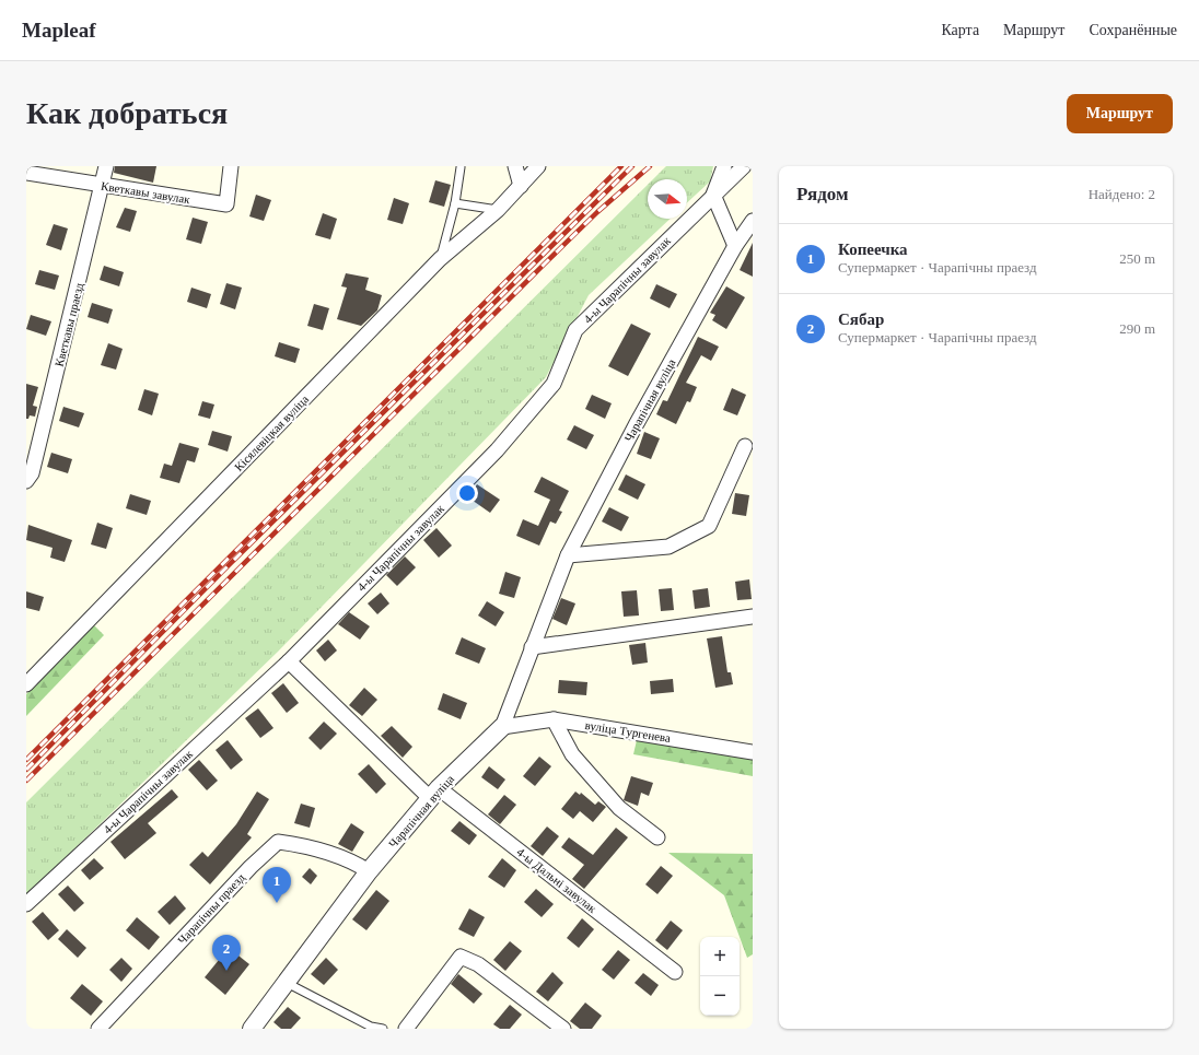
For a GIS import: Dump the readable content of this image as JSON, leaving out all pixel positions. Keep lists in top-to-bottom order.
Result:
{
  "streets": {
    "street": [
      "Кветкавы завулак",
      "4-ы Чарапічны завулак",
      "Кветкавы праезд",
      "Чарапічная вуліца",
      "Кісялевіцкая вуліца",
      "вуліца Тургенева",
      "4-ы Дальні завулак",
      "Чарапічны праезд"
    ]
  },
  "crossings": [
    ["Кветкавы завулак", "Кветкавы праезд"],
    ["Чарапічная вуліца", "вуліца Тургенева"],
    ["Чарапічная вуліца", "4-ы Дальні завулак"],
    ["Чарапічная вуліца", "Чарапічны праезд"]
  ],
  "north": "right",
  "page": {
    "header": "Mapleaf",
    "nav": ["Карта", "Маршрут", "Сохранённые"],
    "buttons": "Маршрут",
    "title": "Как добраться",
    "heading": ["Рядом", "Найдено: 2"],
    "list": [
      {
        "mark": "1",
        "name": "Копеечка",
        "note": "Супермаркет · Чарапічны праезд",
        "value": "250 m"
      },
      {
        "mark": "2",
        "name": "Сябар",
        "note": "Супермаркет · Чарапічны праезд",
        "value": "290 m"
      }
    ],
    "pins": ["1", "2"],
    "map_buttons": ["+", "−"]
  }
}
